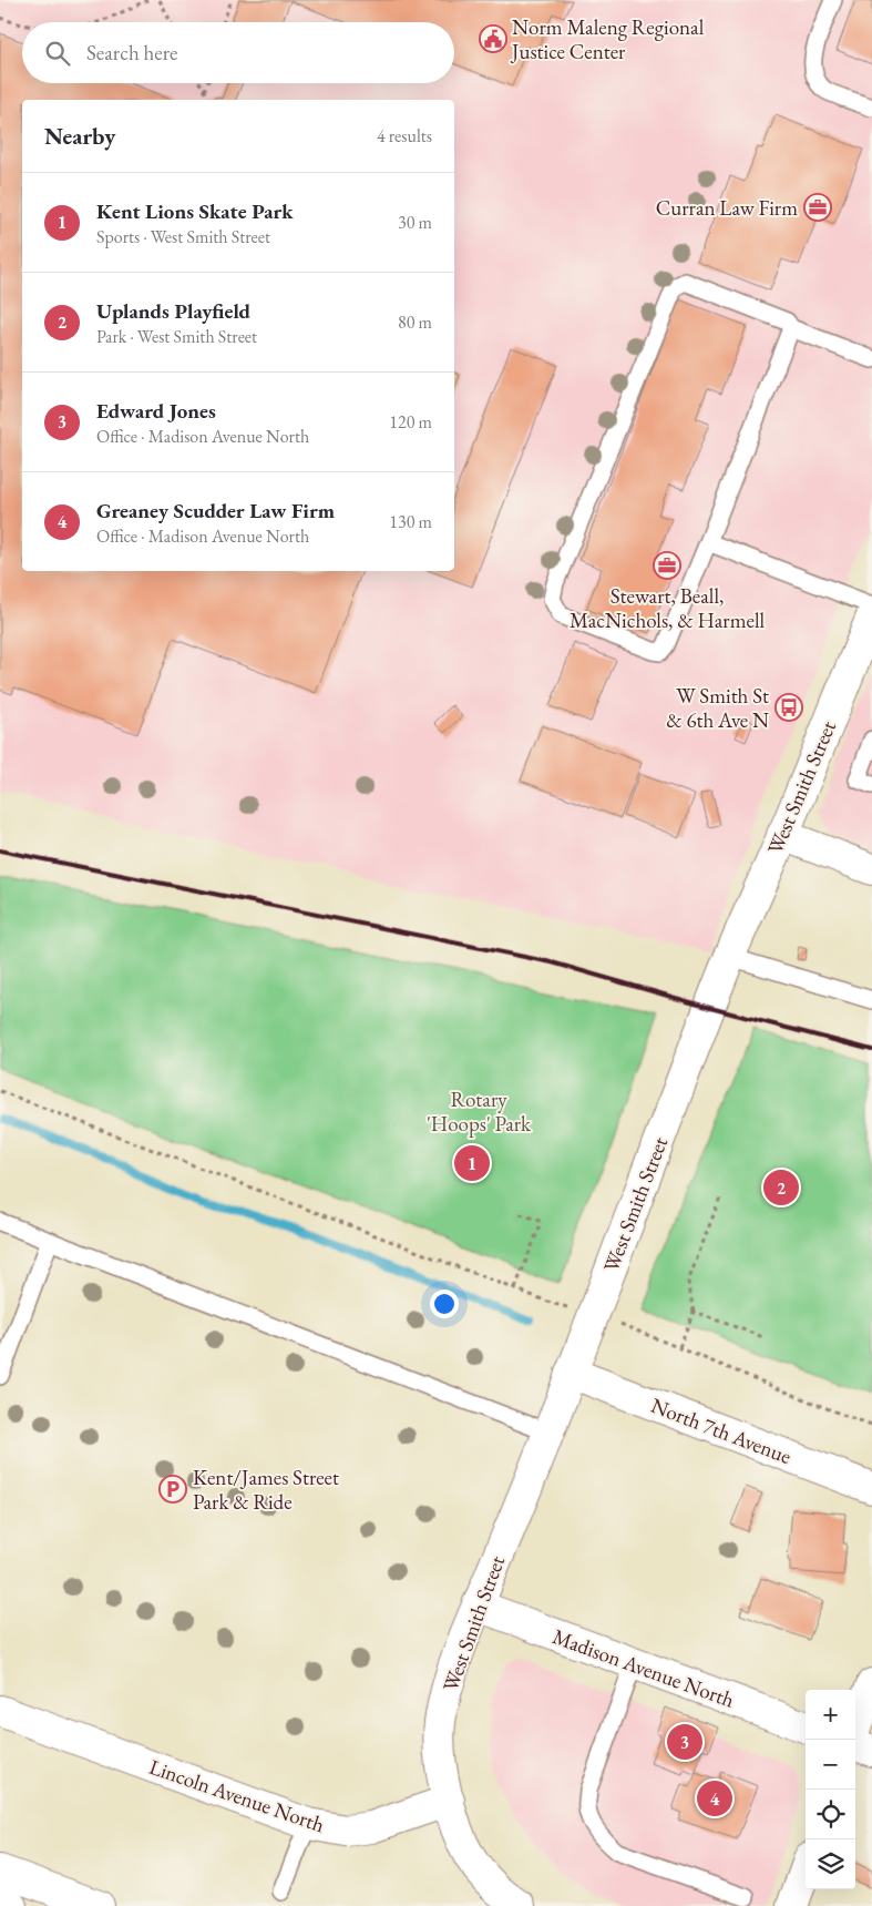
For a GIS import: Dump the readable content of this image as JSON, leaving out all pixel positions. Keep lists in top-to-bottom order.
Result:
{
  "streets": {
    "main road": [
      "West Smith Street",
      "North 7th Avenue",
      "Madison Avenue North",
      "Lincoln Avenue North"
    ]
  },
  "crossings": [
    ["West Smith Street", "North 7th Avenue"],
    ["West Smith Street", "Madison Avenue North"],
    ["West Smith Street", "Lincoln Avenue North"]
  ],
  "parks": ["Rotary 'Hoops' Park"],
  "places": {
    "public building": ["Norm Maleng Regional Justice Center"],
    "office": ["Curran Law Firm", "Stewart, Beall, MacNichols, & Harmell"],
    "bus stop": ["W Smith St & 6th Ave N"],
    "parking": ["Kent/James Street Park & Ride"]
  },
  "page": {
    "search": "Search here",
    "heading": ["Nearby", "4 results"],
    "list": [
      {
        "mark": "1",
        "name": "Kent Lions Skate Park",
        "note": "Sports · West Smith Street",
        "value": "30 m"
      },
      {
        "mark": "2",
        "name": "Uplands Playfield",
        "note": "Park · West Smith Street",
        "value": "80 m"
      },
      {
        "mark": "3",
        "name": "Edward Jones",
        "note": "Office · Madison Avenue North",
        "value": "120 m"
      },
      {
        "mark": "4",
        "name": "Greaney Scudder Law Firm",
        "note": "Office · Madison Avenue North",
        "value": "130 m"
      }
    ],
    "pins": [
      "1",
      "2",
      "3",
      "4"
    ],
    "map_buttons": ["+", "−"]
  }
}
